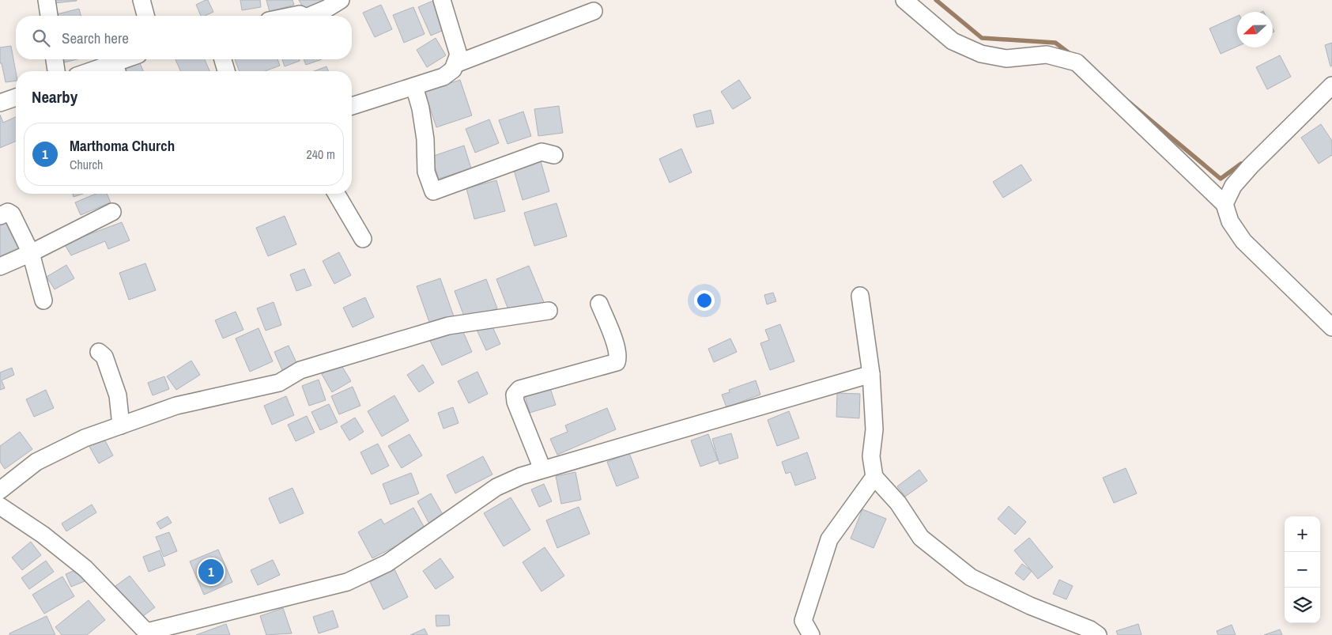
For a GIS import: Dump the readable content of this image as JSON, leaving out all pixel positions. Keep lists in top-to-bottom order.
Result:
{
  "north": "left",
  "page": {
    "search": "Search here",
    "heading": "Nearby",
    "list": [
      {
        "mark": "1",
        "name": "Marthoma Church",
        "note": "Church",
        "value": "240 m"
      }
    ],
    "map_buttons": ["+", "−"],
    "pins": "1"
  }
}
